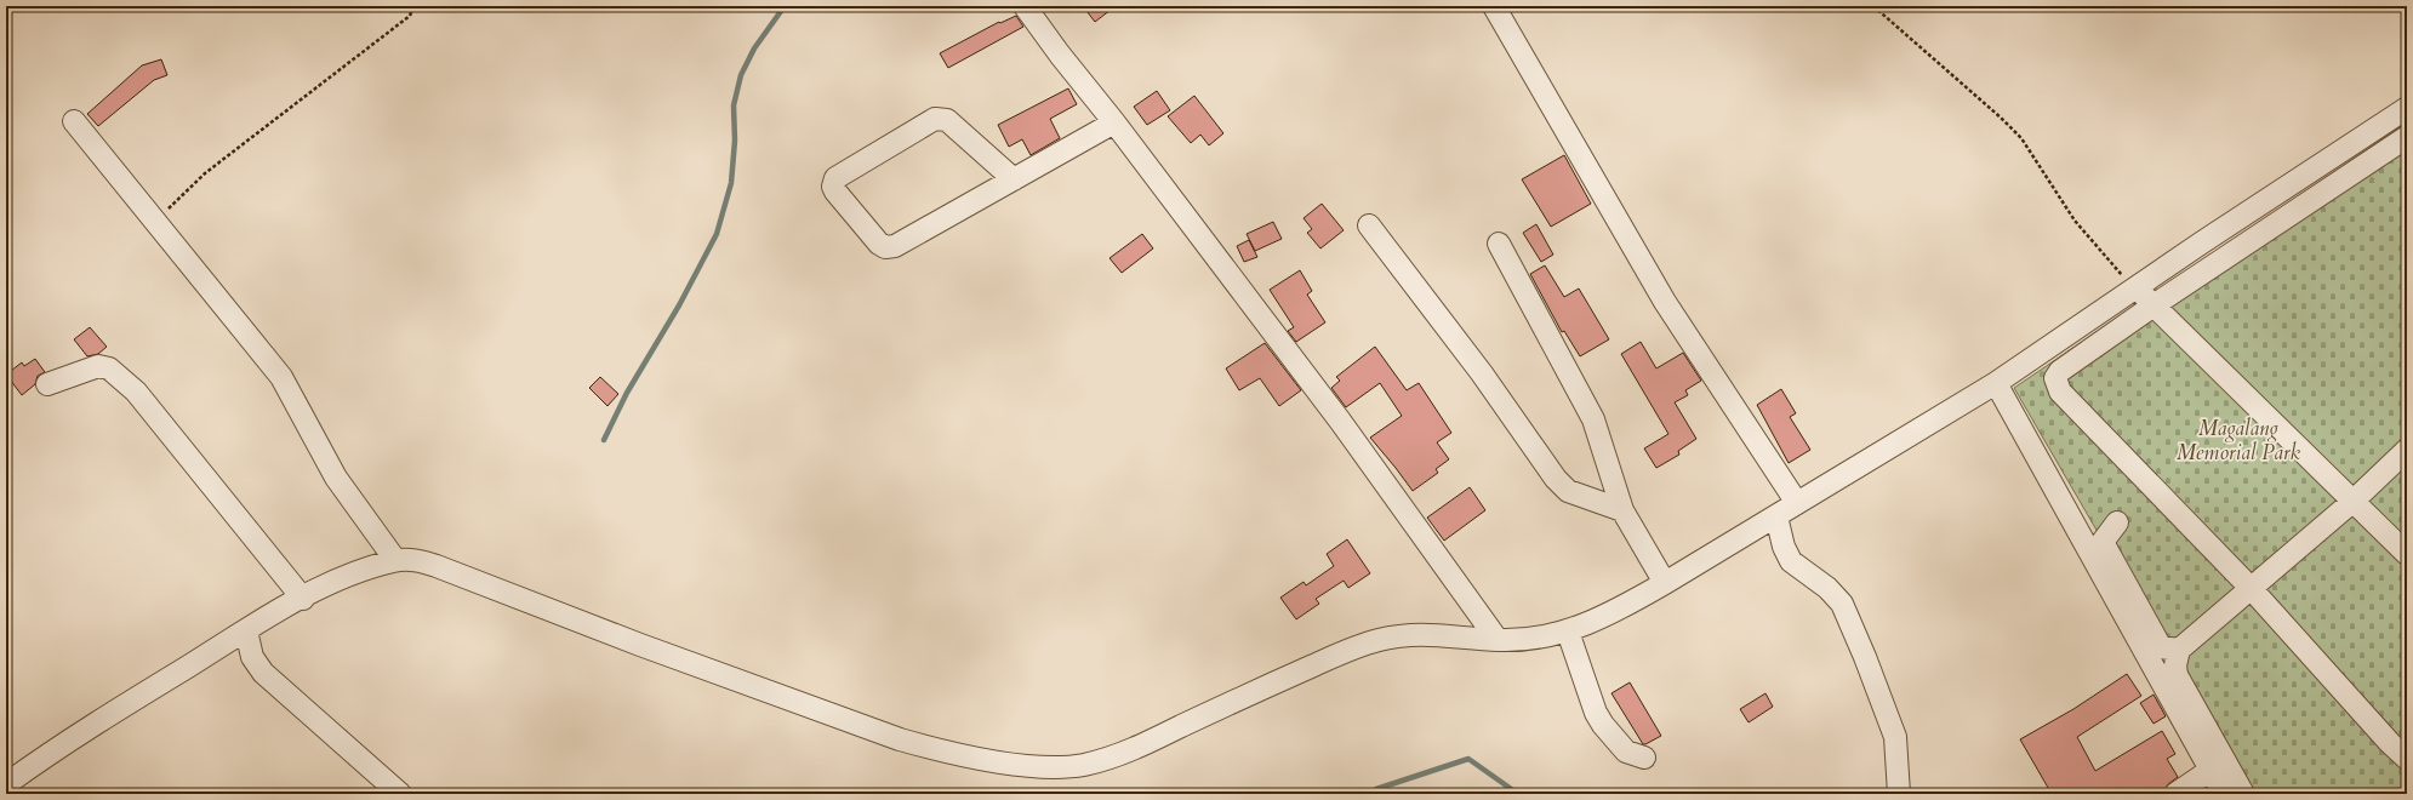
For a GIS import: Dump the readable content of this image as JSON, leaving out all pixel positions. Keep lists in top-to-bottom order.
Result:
{
  "parks": ["Magalang Memorial Park"]
}
